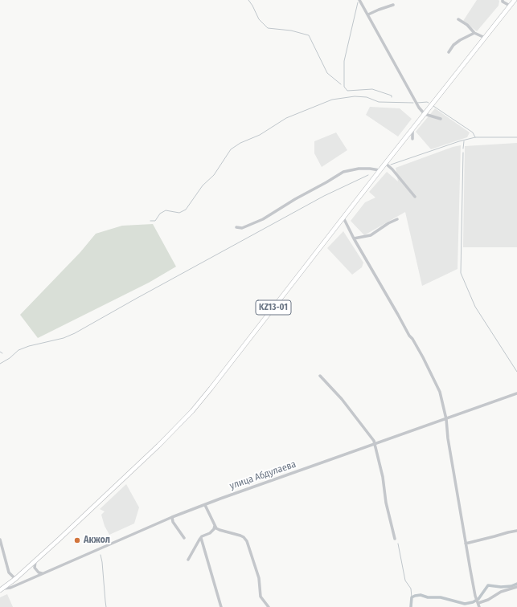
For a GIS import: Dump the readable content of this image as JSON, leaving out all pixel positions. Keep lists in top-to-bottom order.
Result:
{
  "streets": {
    "highway": ["KZ13-01"],
    "street": ["улица Абдулаева"]
  },
  "crossings": [
    ["KZ13-01", "улица Абдулаева"]
  ],
  "places": ["Акжол"]
}
